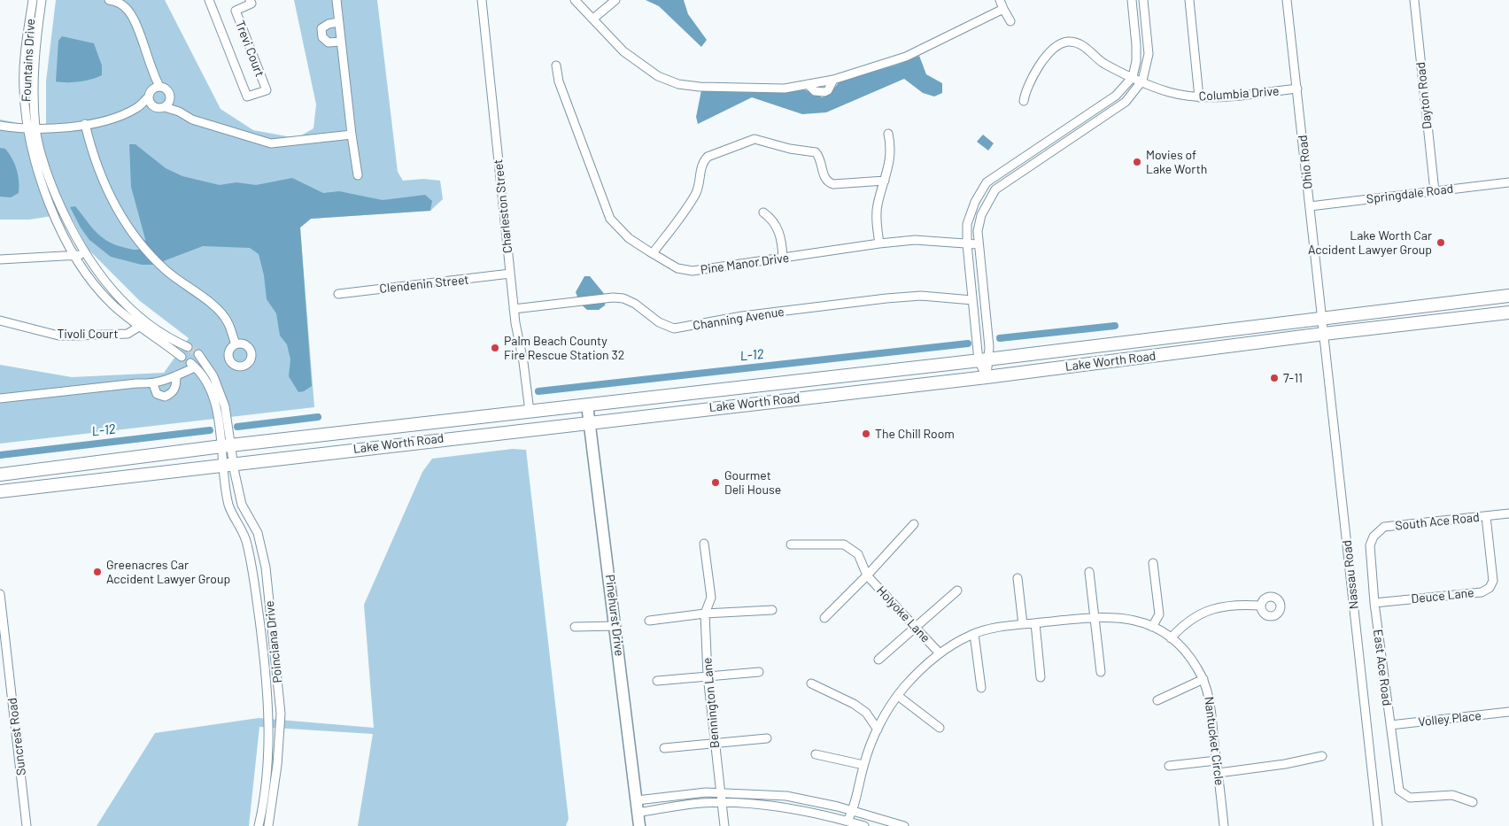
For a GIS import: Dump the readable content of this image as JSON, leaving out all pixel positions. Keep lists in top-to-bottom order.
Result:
{
  "streets": {
    "main road": ["Lake Worth Road"],
    "street": [
      "Trevi Court",
      "Fountains Drive",
      "Columbia Drive",
      "Dayton Road",
      "Ohio Road",
      "Springdale Road",
      "Charleston Street",
      "Pine Manor Drive",
      "Clendenin Street",
      "Channing Avenue",
      "Tivoli Court",
      "South Ace Road",
      "Nassau Road",
      "Deuce Lane",
      "Holyoke Lane",
      "Pinehurst Drive",
      "Poinciana Drive",
      "East Ace Road",
      "Bennington Lane",
      "Volley Place",
      "Suncrest Road",
      "Nantucket Circle"
    ]
  },
  "crossings": [
    ["Fountains Drive", "Tivoli Court"],
    ["Columbia Drive", "Ohio Road"],
    ["Dayton Road", "Springdale Road"],
    ["Ohio Road", "Springdale Road"],
    ["Ohio Road", "Lake Worth Road"],
    ["Ohio Road", "Nassau Road"],
    ["Charleston Street", "Clendenin Street"],
    ["Charleston Street", "Channing Avenue"],
    ["Charleston Street", "Lake Worth Road"],
    ["Lake Worth Road", "Nassau Road"],
    ["Lake Worth Road", "Pinehurst Drive"],
    ["Lake Worth Road", "Poinciana Drive"],
    ["South Ace Road", "Deuce Lane"],
    ["South Ace Road", "East Ace Road"],
    ["Deuce Lane", "East Ace Road"],
    ["Holyoke Lane", "Nantucket Circle"],
    ["East Ace Road", "Volley Place"]
  ],
  "water": ["L-12"],
  "places": [
    "Movies of Lake Worth",
    "Lake Worth Car Accident Lawyer Group",
    "Palm Beach County Fire Rescue Station 32",
    "7-11",
    "The Chill Room",
    "Gourmet Deli House",
    "Greenacres Car Accident Lawyer Group"
  ]
}
